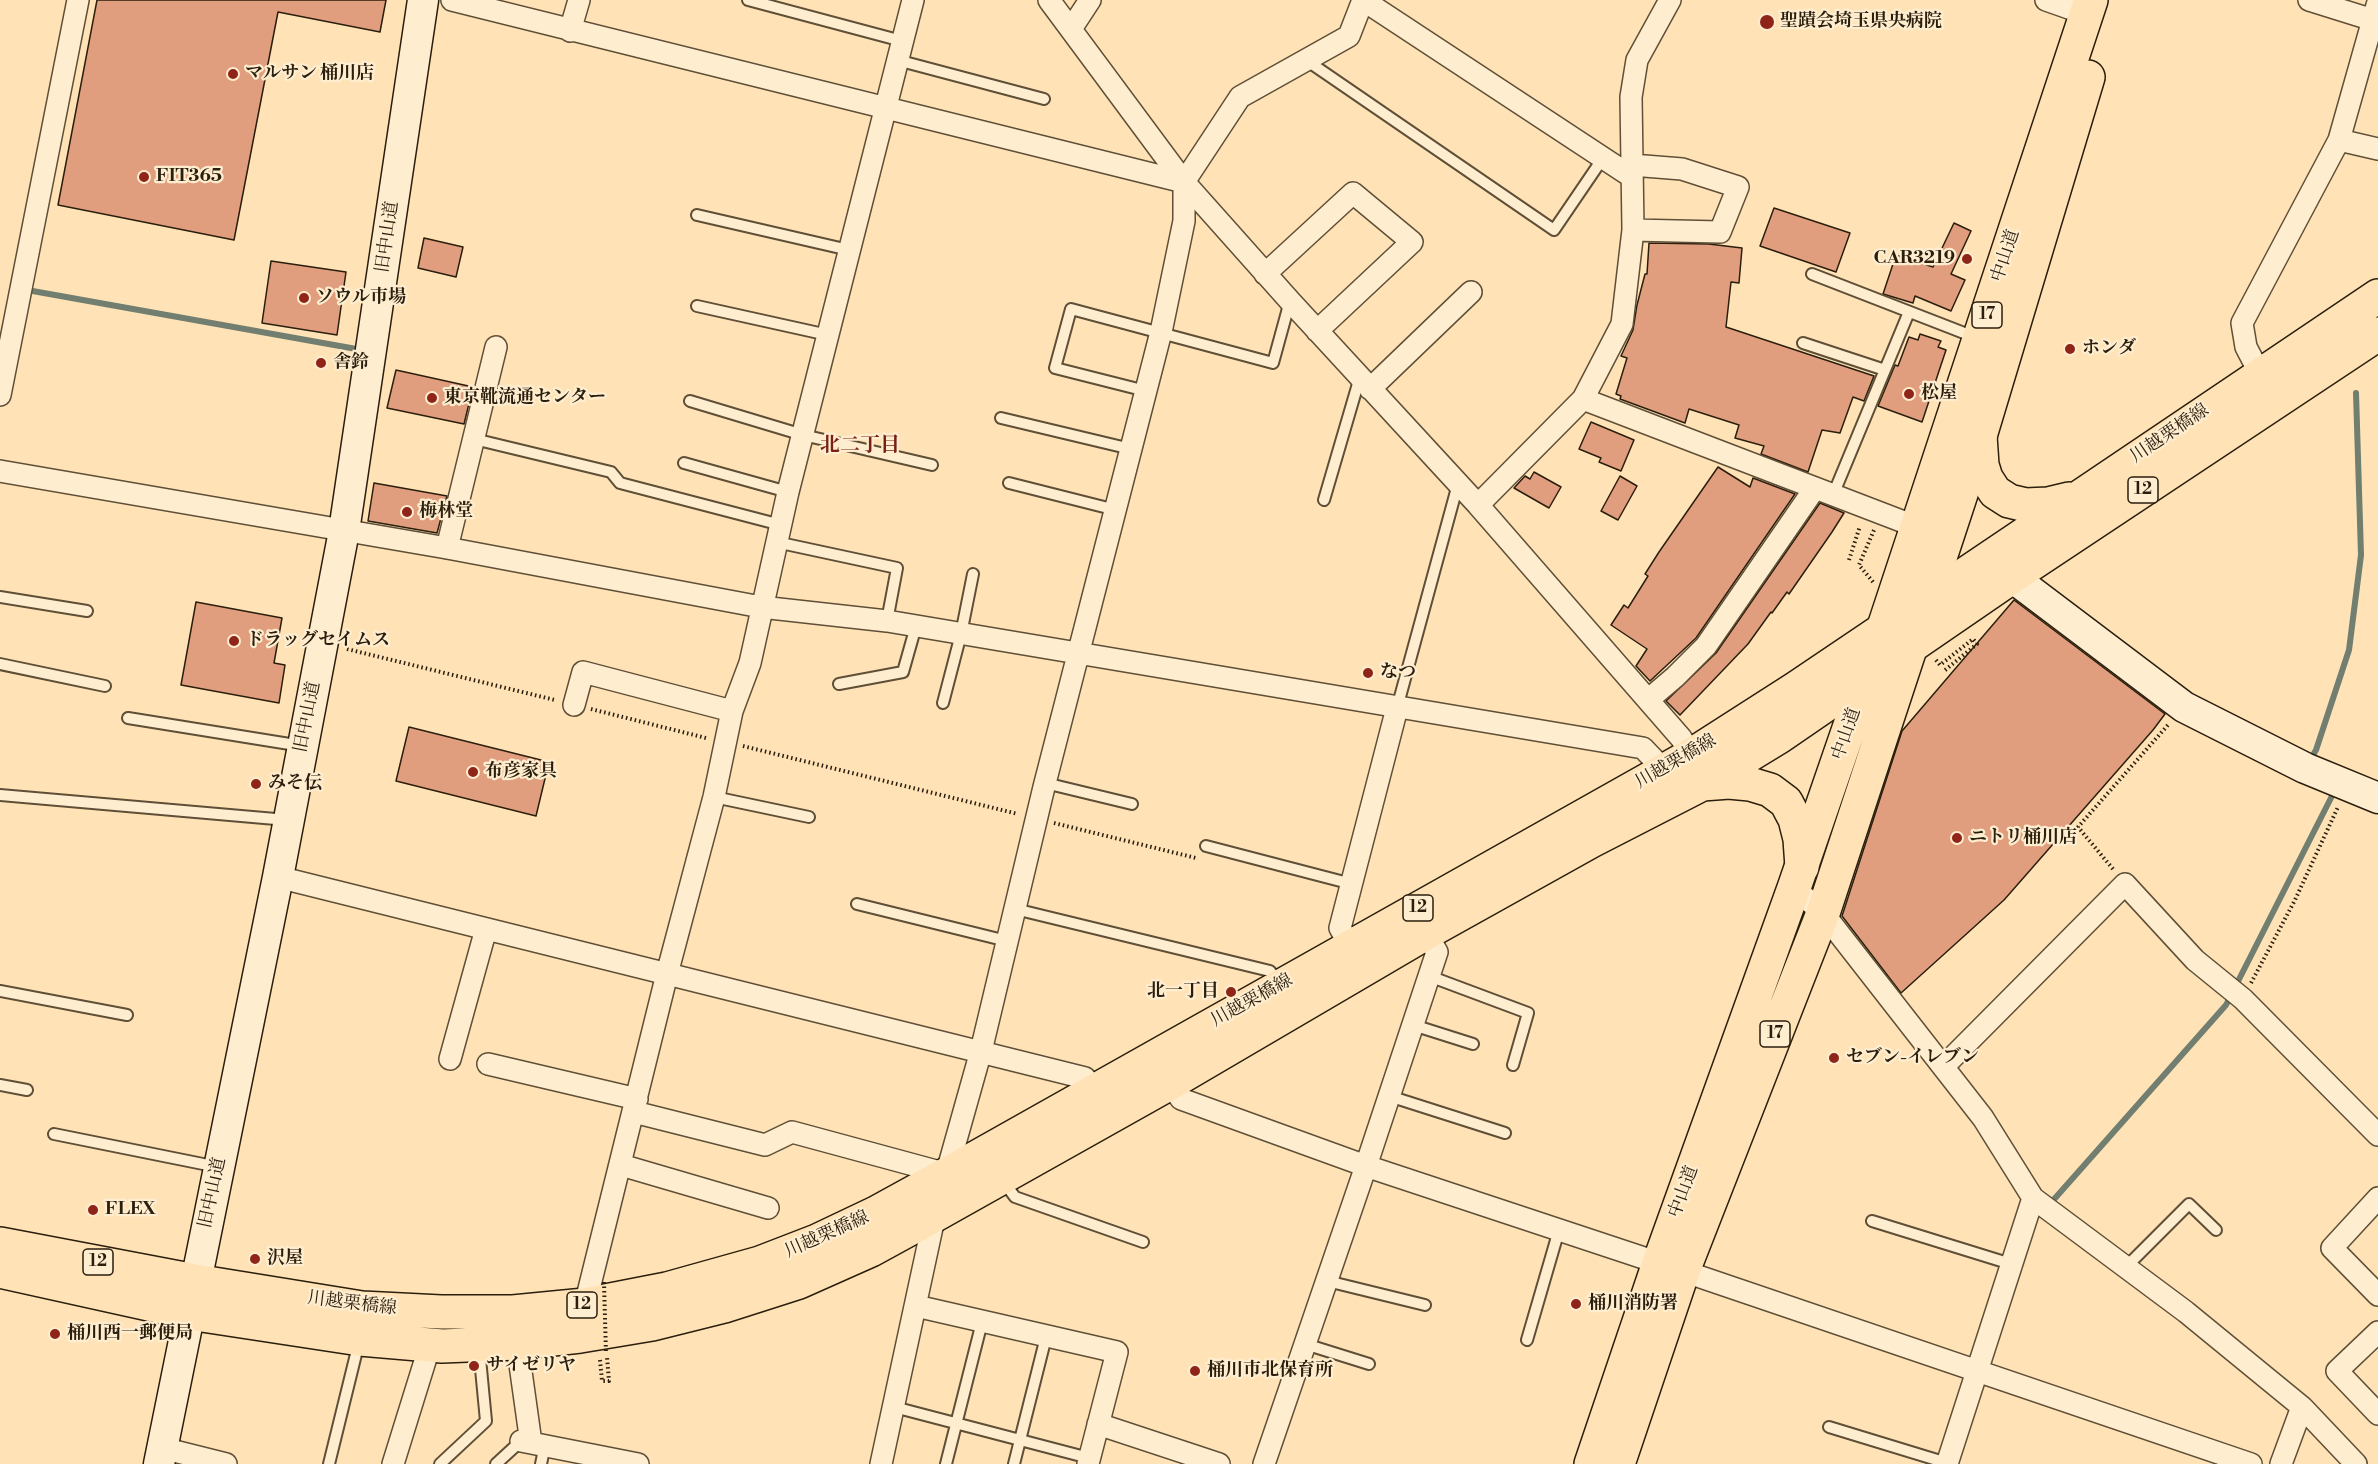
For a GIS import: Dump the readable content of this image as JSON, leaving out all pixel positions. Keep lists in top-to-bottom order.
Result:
{
  "streets": {
    "main road": [
      "旧中山道",
      "中山道",
      "17",
      "川越栗橋線",
      "12"
    ]
  },
  "crossings": [
    ["旧中山道", "川越栗橋線"],
    ["中山道", "川越栗橋線"]
  ],
  "districts": ["北二丁目"],
  "places": [
    "聖蹟会埼玉県央病院",
    "マルサン 桶川店",
    "FIT365",
    "CAR3219",
    "ソウル市場",
    "ホンダ",
    "舎鈴",
    "松屋",
    "東京靴流通センター",
    "梅林堂",
    "ドラッグセイムス",
    "なつ",
    "布彦家具",
    "みそ伝",
    "ニトリ桶川店",
    "北一丁目",
    "セブン-イレブン",
    "FLEX",
    "沢屋",
    "桶川消防署",
    "桶川西一郵便局",
    "サイゼリヤ",
    "桶川市北保育所"
  ]
}
